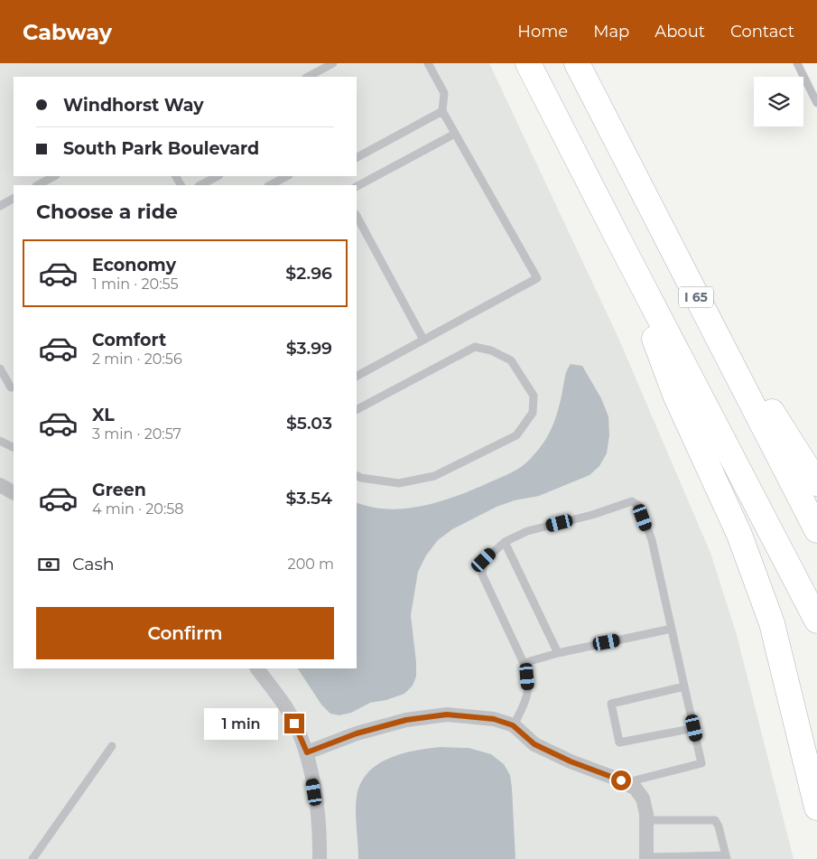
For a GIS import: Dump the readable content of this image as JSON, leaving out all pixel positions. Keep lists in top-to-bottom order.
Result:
{
  "streets": {
    "highway": ["I 65"]
  },
  "page": {
    "header": "Cabway",
    "nav": [
      "Home",
      "Map",
      "About",
      "Contact"
    ],
    "banner": ["Windhorst Way", "South Park Boulevard"],
    "heading": "Choose a ride",
    "list": [
      {
        "name": "Economy",
        "note": "1 min · 20:55",
        "value": "$2.96"
      },
      {
        "name": "Comfort",
        "note": "2 min · 20:56",
        "value": "$3.99"
      },
      {
        "name": "XL",
        "note": "3 min · 20:57",
        "value": "$5.03"
      },
      {
        "name": "Green",
        "note": "4 min · 20:58",
        "value": "$3.54"
      }
    ],
    "pay": ["Cash", "200 m"],
    "buttons": "Confirm",
    "bubble": "1 min"
  }
}
